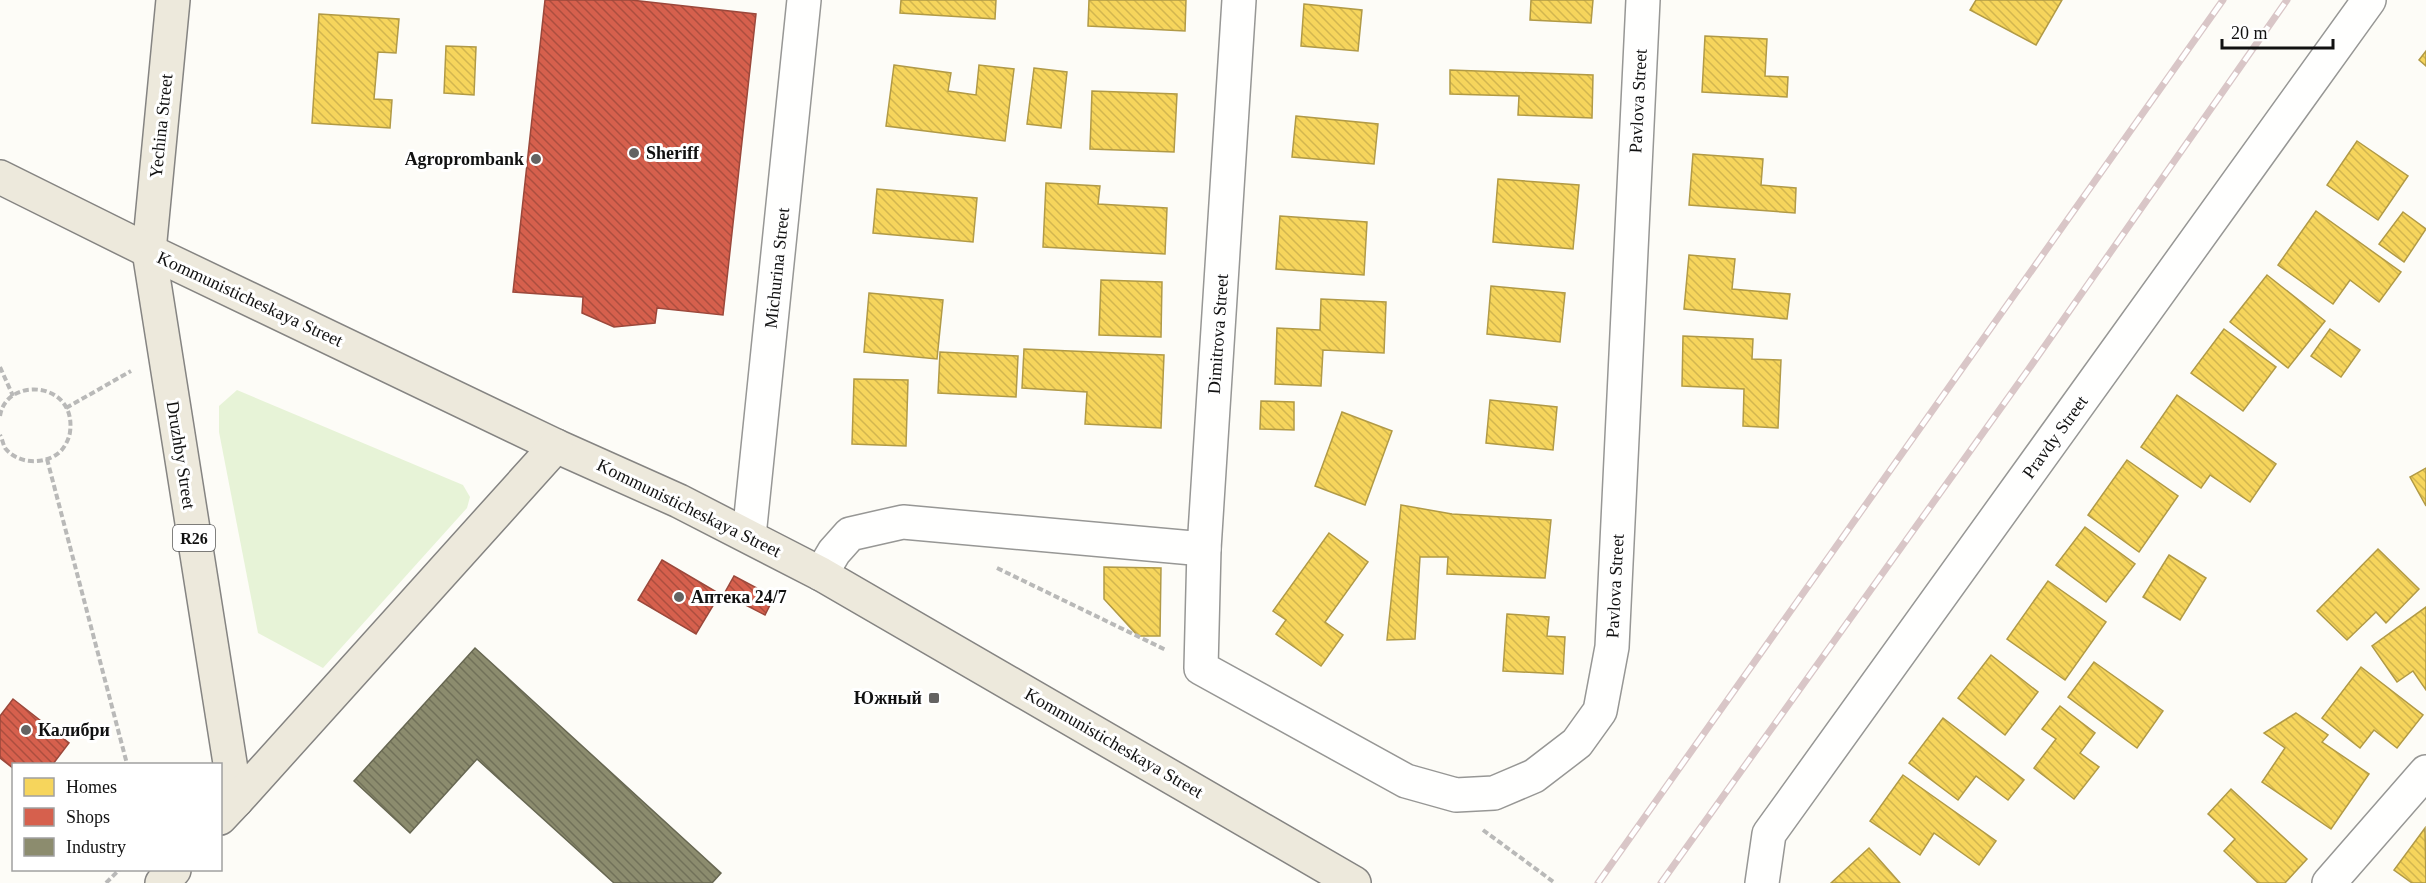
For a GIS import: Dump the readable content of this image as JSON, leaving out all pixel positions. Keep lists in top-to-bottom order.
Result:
{
  "streets": {
    "main road": [
      "Yechina Street",
      "Kommunisticheskaya Street",
      "Druzhby Street",
      "R26"
    ],
    "street": [
      "Pavlova Street",
      "Michurina Street",
      "Dimitrova Street",
      "Pravdy Street"
    ]
  },
  "crossings": [
    ["Pavlova Street", "Dimitrova Street"],
    ["Yechina Street", "Kommunisticheskaya Street"],
    ["Yechina Street", "Druzhby Street"],
    ["Michurina Street", "Kommunisticheskaya Street"],
    ["Kommunisticheskaya Street", "Druzhby Street"]
  ],
  "places": {
    "other": [
      "Sheriff",
      "Agroprombank",
      "Аптека 24/7",
      "Калибри"
    ],
    "transit": ["Южный"]
  },
  "legend": ["Homes", "Shops", "Industry"],
  "scale_bar": "20 m"
}
